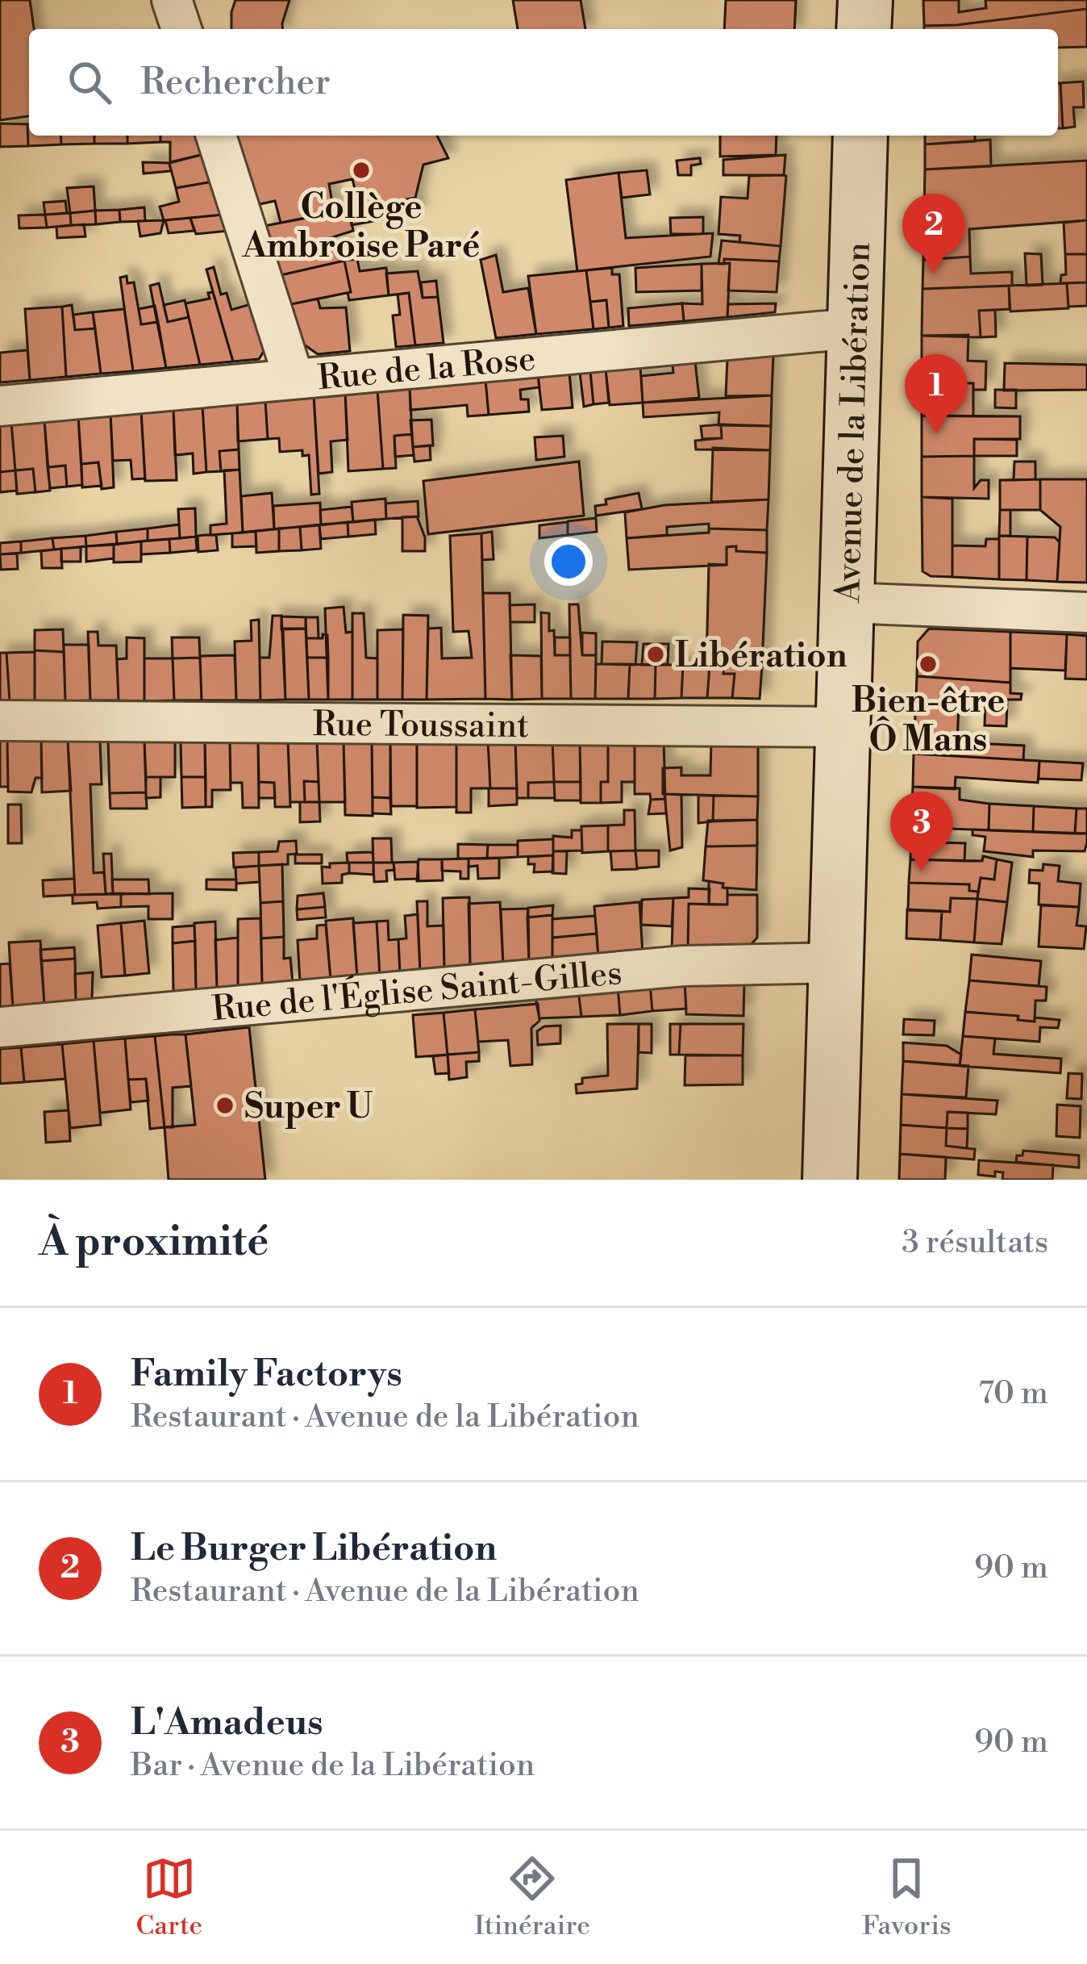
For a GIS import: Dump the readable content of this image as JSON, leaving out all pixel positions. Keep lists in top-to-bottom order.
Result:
{
  "streets": {
    "main road": ["Avenue de la Libération"],
    "street": ["Rue de la Rose", "Rue Toussaint", "Rue de l'Église Saint-Gilles"]
  },
  "crossings": [
    ["Rue de la Rose", "Avenue de la Libération"],
    ["Avenue de la Libération", "Rue Toussaint"],
    ["Avenue de la Libération", "Rue de l'Église Saint-Gilles"]
  ],
  "places": [
    "Collège Ambroise Paré",
    "Libération",
    "Bien-être Ô Mans",
    "Super U"
  ],
  "page": {
    "search": "Rechercher",
    "pins": ["2", "1", "3"],
    "heading": ["À proximité", "3 résultats"],
    "list": [
      {
        "mark": "1",
        "name": "Family Factorys",
        "note": "Restaurant · Avenue de la Libération",
        "value": "70 m"
      },
      {
        "mark": "2",
        "name": "Le Burger Libération",
        "note": "Restaurant · Avenue de la Libération",
        "value": "90 m"
      },
      {
        "mark": "3",
        "name": "L'Amadeus",
        "note": "Bar · Avenue de la Libération",
        "value": "90 m"
      }
    ],
    "nav": ["Carte", "Itinéraire", "Favoris"]
  }
}
